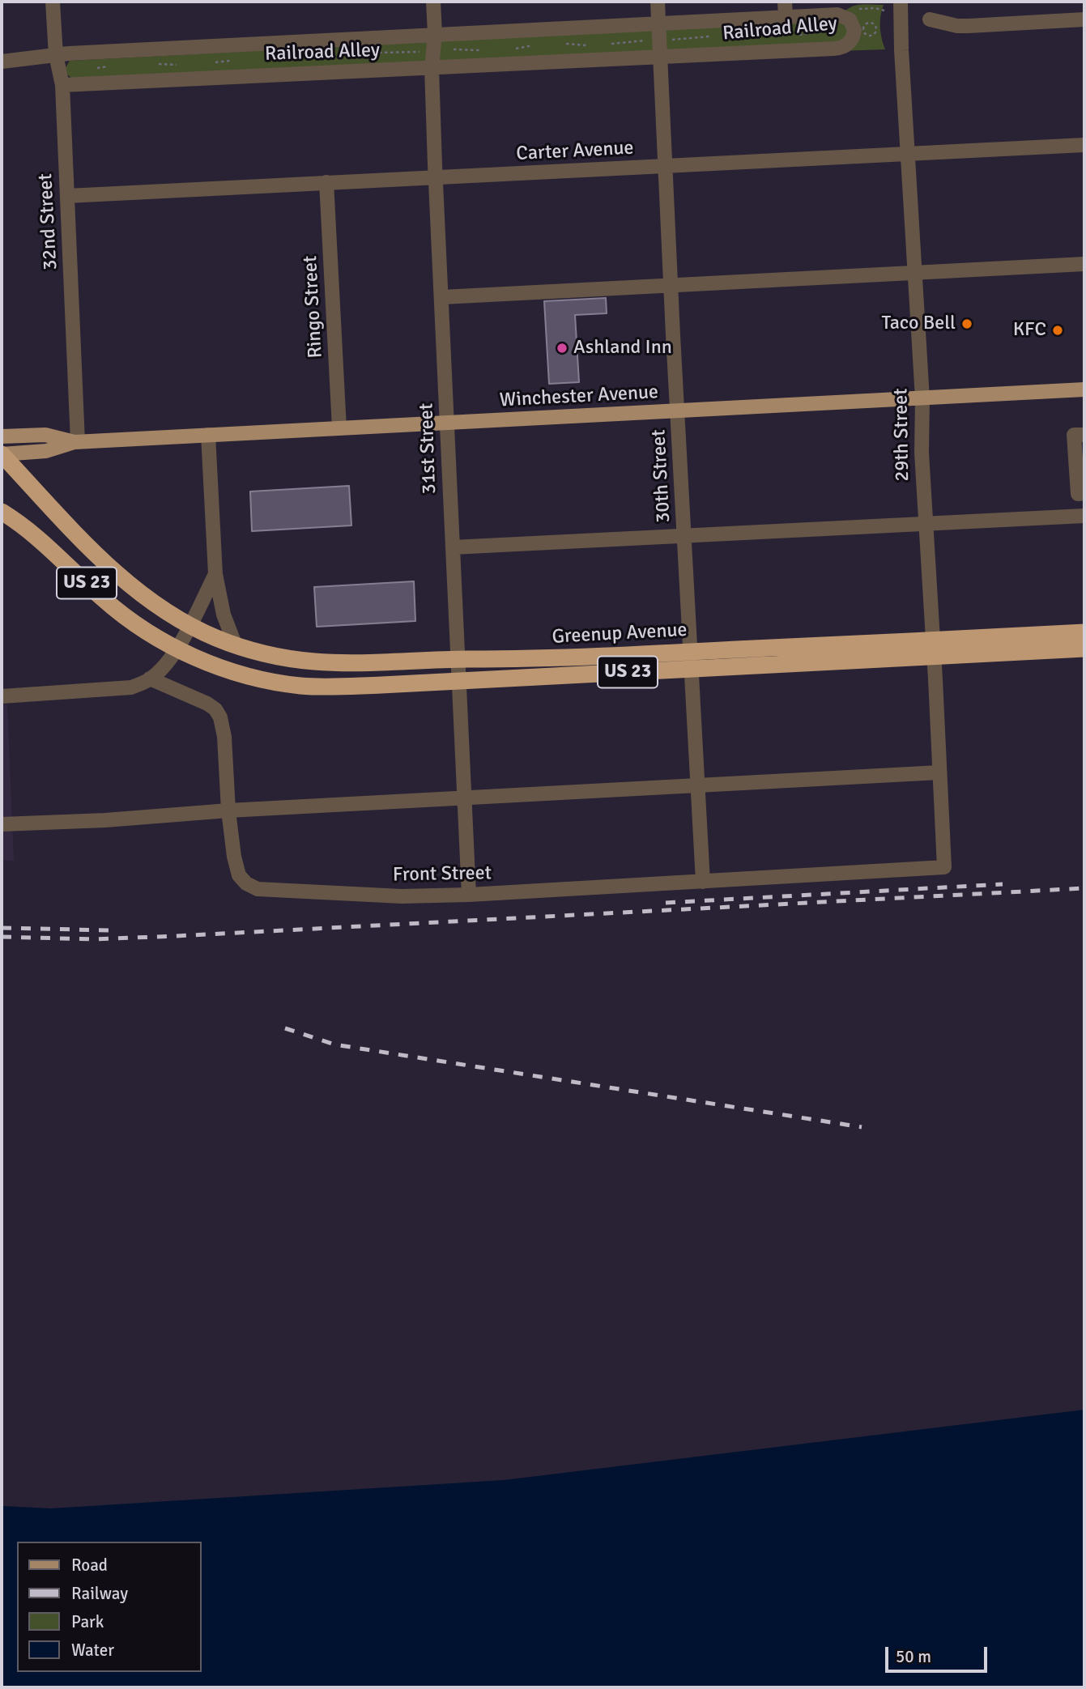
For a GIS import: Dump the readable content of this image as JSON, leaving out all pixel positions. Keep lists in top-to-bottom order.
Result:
{
  "streets": {
    "highway": ["US 23", "Greenup Avenue"],
    "main road": ["Winchester Avenue"],
    "street": [
      "Railroad Alley",
      "Carter Avenue",
      "32nd Street",
      "Ringo Street",
      "29th Street",
      "31st Street",
      "30th Street",
      "Front Street"
    ]
  },
  "crossings": [
    ["Railroad Alley", "32nd Street"],
    ["Railroad Alley", "31st Street"],
    ["Railroad Alley", "30th Street"],
    ["Carter Avenue", "32nd Street"],
    ["Carter Avenue", "Ringo Street"],
    ["Carter Avenue", "29th Street"],
    ["Carter Avenue", "31st Street"],
    ["Carter Avenue", "30th Street"],
    ["32nd Street", "Winchester Avenue"],
    ["Ringo Street", "Winchester Avenue"],
    ["Winchester Avenue", "29th Street"],
    ["Winchester Avenue", "31st Street"],
    ["Winchester Avenue", "30th Street"],
    ["Winchester Avenue", "US 23"],
    ["29th Street", "Greenup Avenue"],
    ["29th Street", "Front Street"],
    ["31st Street", "Greenup Avenue"],
    ["31st Street", "Front Street"],
    ["30th Street", "Greenup Avenue"],
    ["30th Street", "Front Street"],
    ["US 23", "Greenup Avenue"]
  ],
  "places": ["Taco Bell", "KFC", "Ashland Inn"],
  "legend": [
    "Road",
    "Railway",
    "Park",
    "Water"
  ],
  "scale_bar": "50 m"
}
